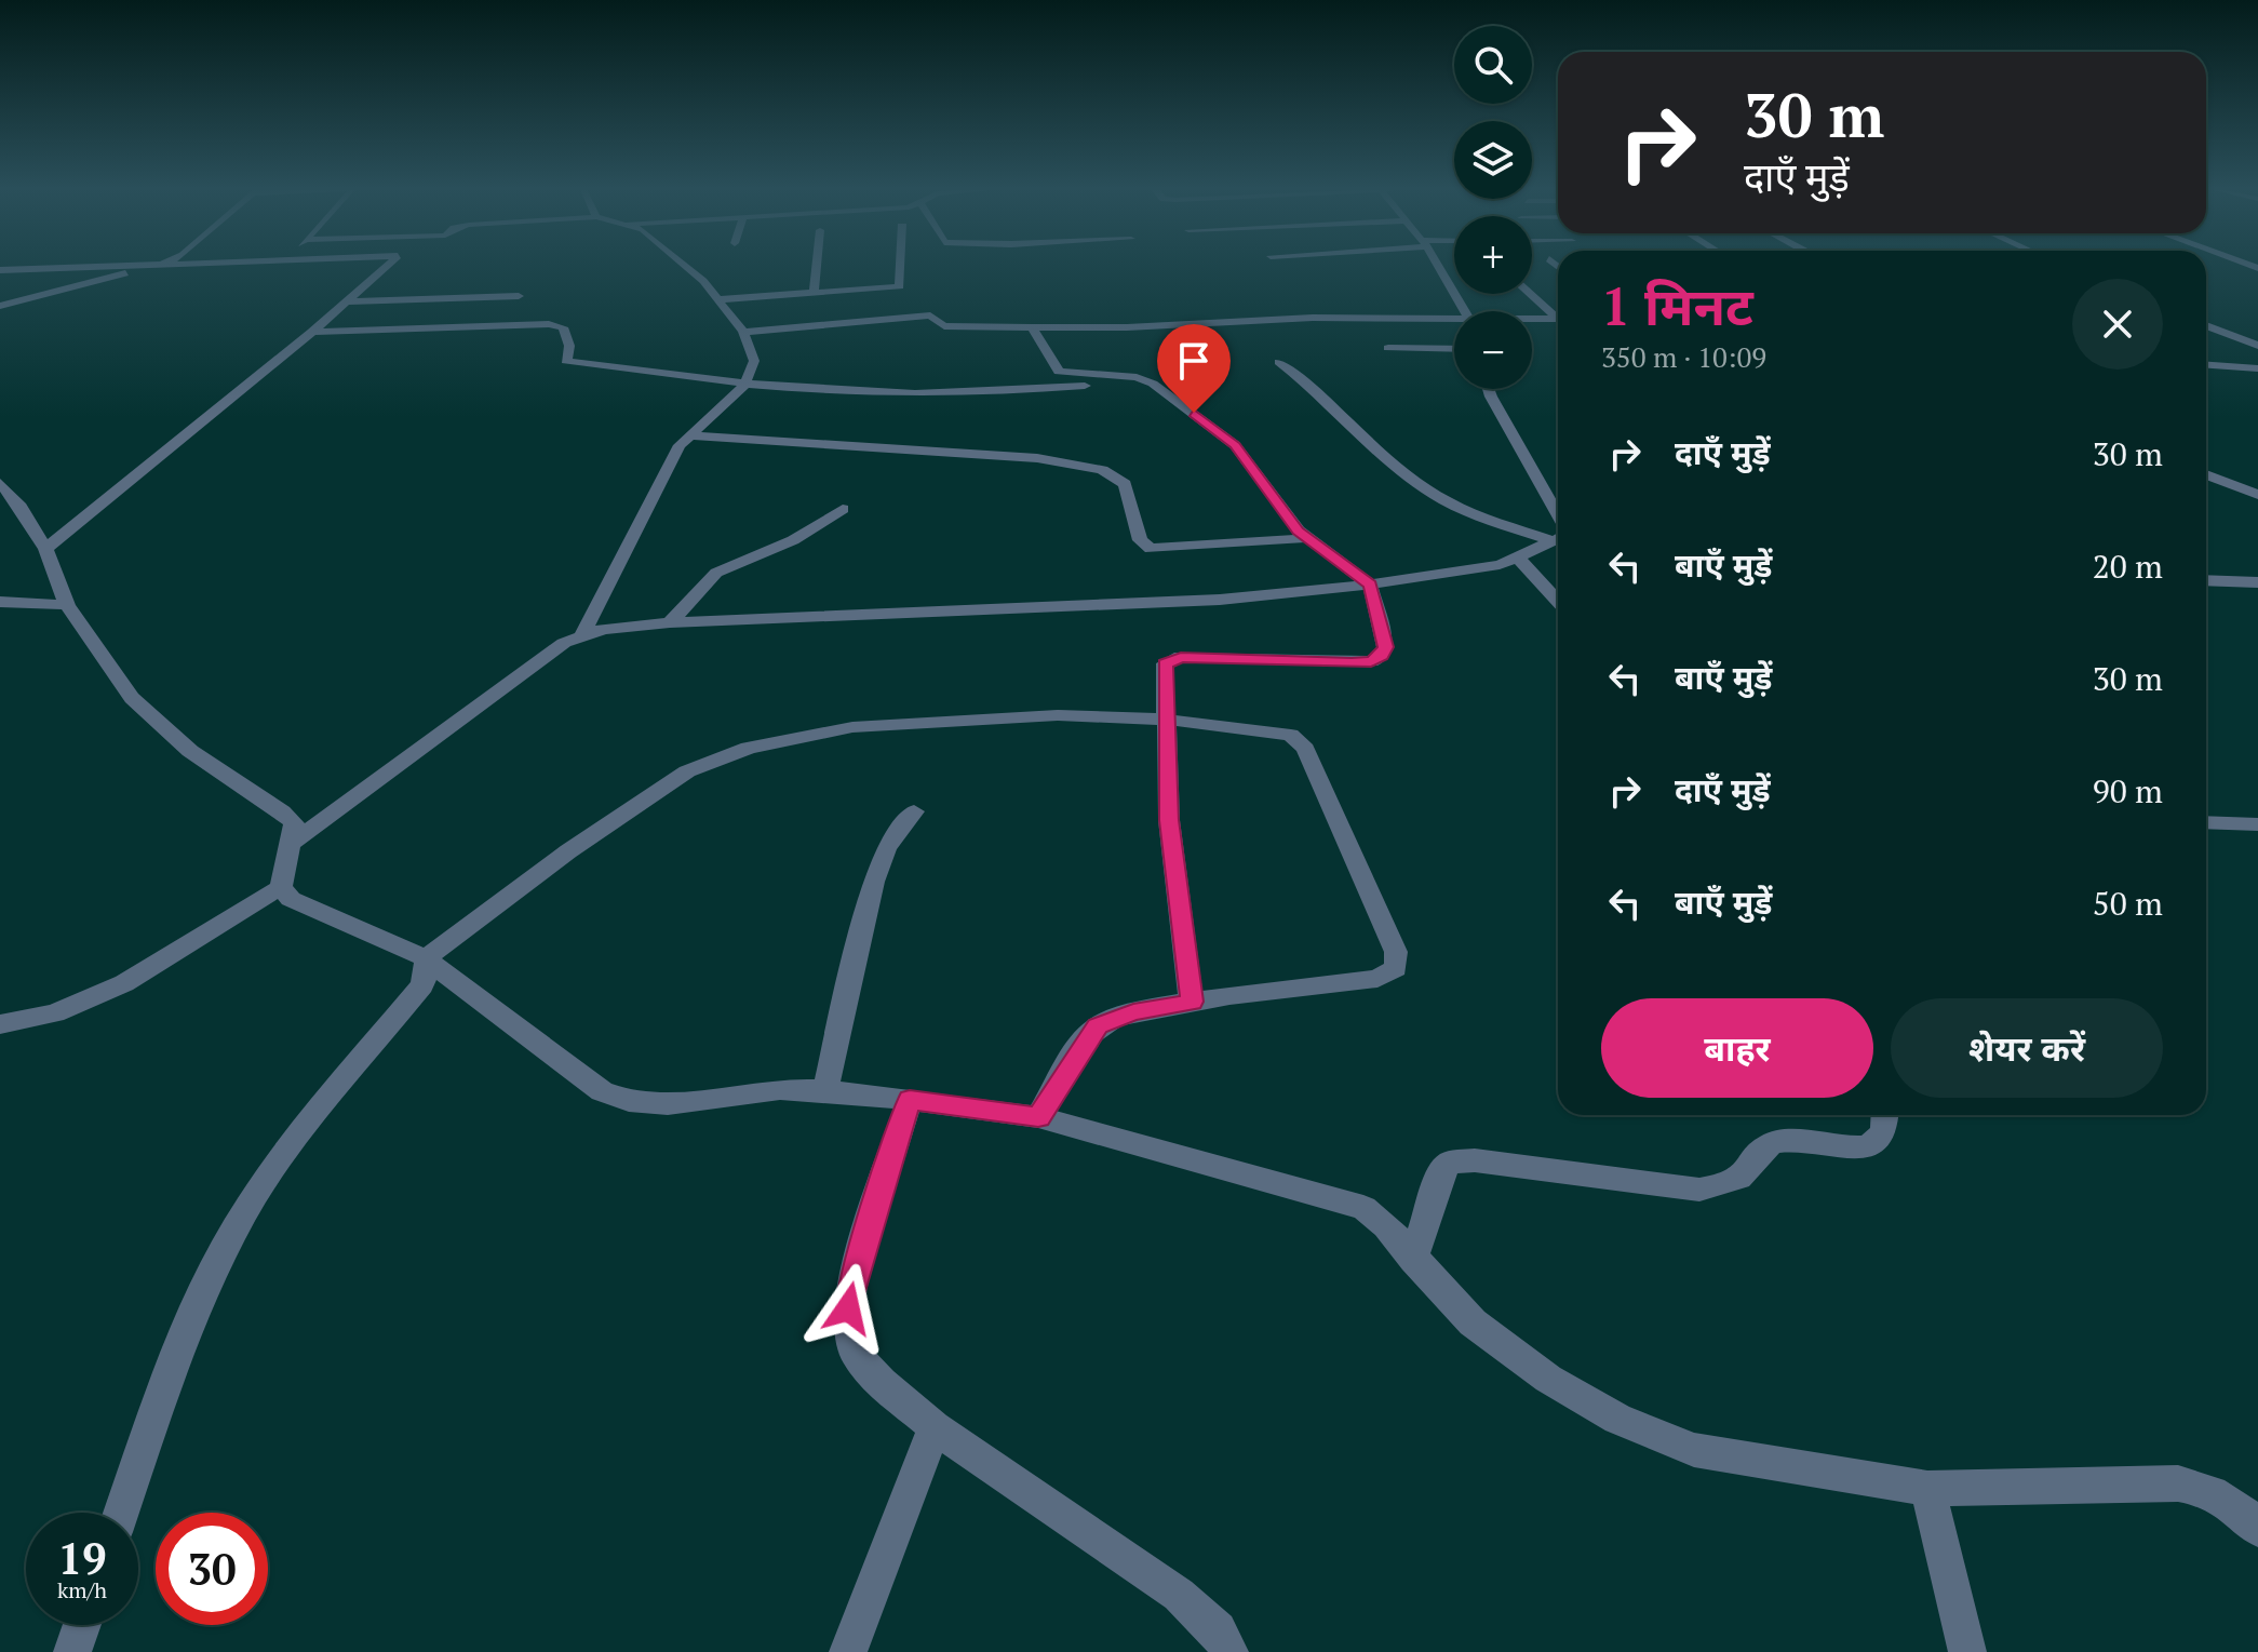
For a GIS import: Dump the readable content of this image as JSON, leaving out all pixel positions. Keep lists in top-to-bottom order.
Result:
{
  "page": {
    "map_buttons": ["+", "−"],
    "turn": ["30 m", "दाएँ मुड़ें"],
    "heading": ["1 मिनट", "350 m · 10:09"],
    "list": [
      {
        "name": "दाएँ मुड़ें",
        "value": "30 m"
      },
      {
        "name": "बाएँ मुड़ें",
        "value": "20 m"
      },
      {
        "name": "बाएँ मुड़ें",
        "value": "30 m"
      },
      {
        "name": "दाएँ मुड़ें",
        "value": "90 m"
      },
      {
        "name": "बाएँ मुड़ें",
        "value": "50 m"
      }
    ],
    "buttons": ["बाहर", "शेयर करें"],
    "speed": "19 km/h",
    "limit": "30"
  }
}
